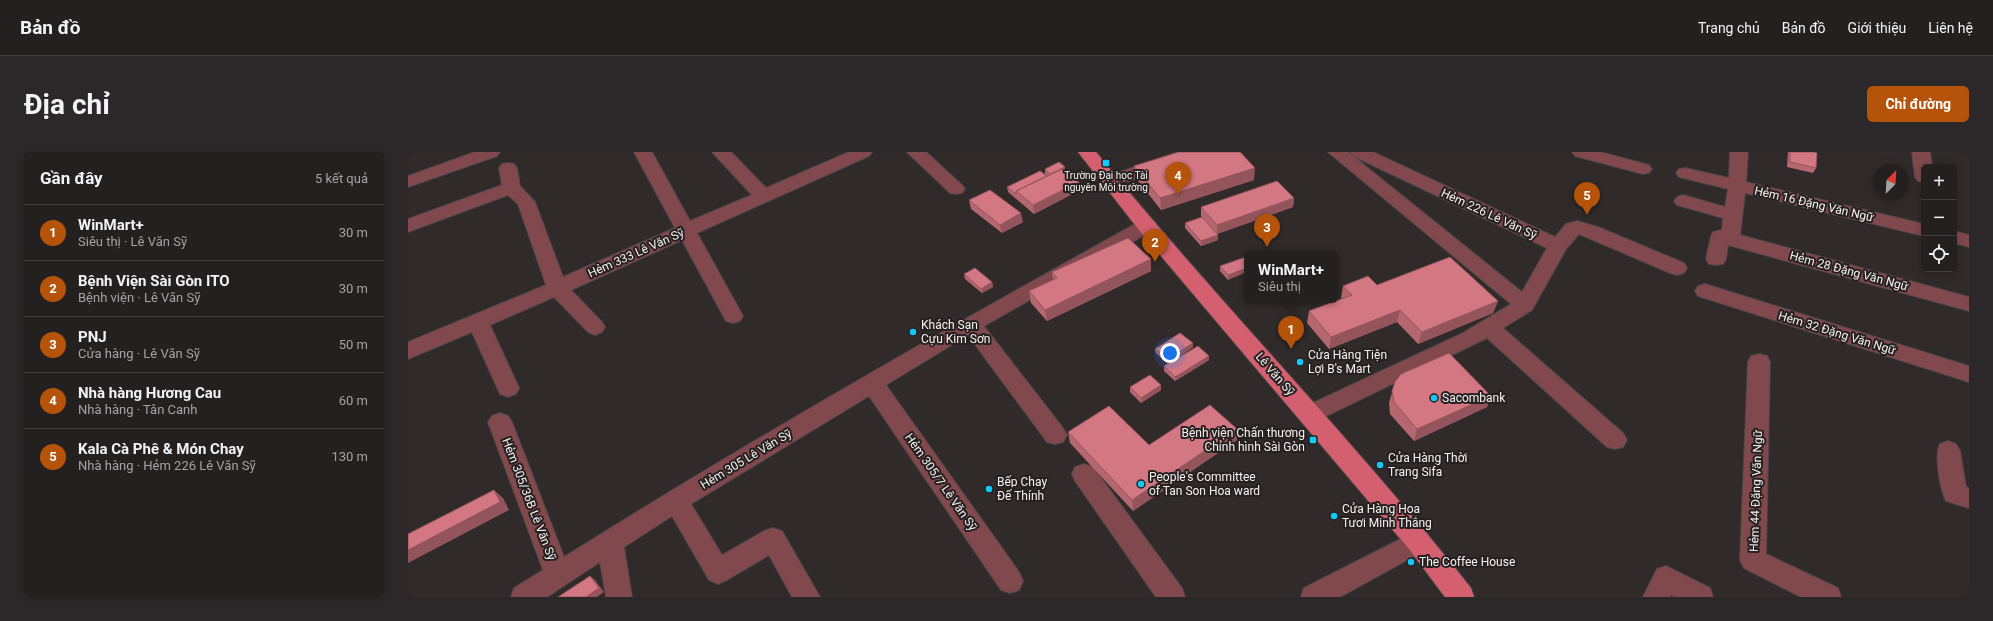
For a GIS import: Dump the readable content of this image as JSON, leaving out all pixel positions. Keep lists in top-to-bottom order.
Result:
{
  "streets": {
    "main road": ["Lê Văn Sỹ"],
    "street": [
      "Hẻm 16 Đặng Văn Ngữ",
      "Hẻm 226 Lê Văn Sỹ",
      "Hẻm 333 Lê Văn Sỹ",
      "Hẻm 28 Đặng Văn Ngữ",
      "Hẻm 32 Đặng Văn Ngữ",
      "Hẻm 305 Lê Văn Sỹ",
      "Hẻm 305/7 Lê Văn Sỹ",
      "Hẻm 44 Đặng Văn Ngữ",
      "Hẻm 305/36B Lê Văn Sỹ"
    ]
  },
  "crossings": [
    ["Lê Văn Sỹ", "Hẻm 305 Lê Văn Sỹ"],
    ["Hẻm 305 Lê Văn Sỹ", "Hẻm 305/7 Lê Văn Sỹ"],
    ["Hẻm 305 Lê Văn Sỹ", "Hẻm 305/36B Lê Văn Sỹ"]
  ],
  "places": {
    "transit": ["Trường Đại học Tài nguyên Môi trường", "Bệnh viện Chấn thương Chỉnh hình Sài Gòn"],
    "other": [
      "Khách Sạn Cựu Kim Sơn",
      "Cửa Hàng Tiện Lợi B's Mart",
      "Sacombank",
      "Cửa Hàng Thời Trang Sifa",
      "People's Committee of Tan Son Hoa ward",
      "Bếp Chay Đế Thính",
      "Cửa Hàng Hoa Tươi Minh Thắng",
      "The Coffee House"
    ]
  },
  "north": "top right",
  "page": {
    "header": "Bản đồ",
    "nav": [
      "Trang chủ",
      "Bản đồ",
      "Giới thiệu",
      "Liên hệ"
    ],
    "buttons": "Chỉ đường",
    "title": "Địa chỉ",
    "heading": ["Gần đây", "5 kết quả"],
    "pins": [
      "4",
      "5",
      "3",
      "2",
      "1"
    ],
    "map_buttons": ["+", "−"],
    "list": [
      {
        "mark": "1",
        "name": "WinMart+",
        "note": "Siêu thị · Lê Văn Sỹ",
        "value": "30 m"
      },
      {
        "mark": "2",
        "name": "Bệnh Viện Sài Gòn ITO",
        "note": "Bệnh viện · Lê Văn Sỹ",
        "value": "30 m"
      },
      {
        "mark": "3",
        "name": "PNJ",
        "note": "Cửa hàng · Lê Văn Sỹ",
        "value": "50 m"
      },
      {
        "mark": "4",
        "name": "Nhà hàng Hương Cau",
        "note": "Nhà hàng · Tân Canh",
        "value": "60 m"
      },
      {
        "mark": "5",
        "name": "Kala Cà Phê & Món Chay",
        "note": "Nhà hàng · Hẻm 226 Lê Văn Sỹ",
        "value": "130 m"
      }
    ],
    "popup": ["WinMart+", "Siêu thị"]
  }
}
